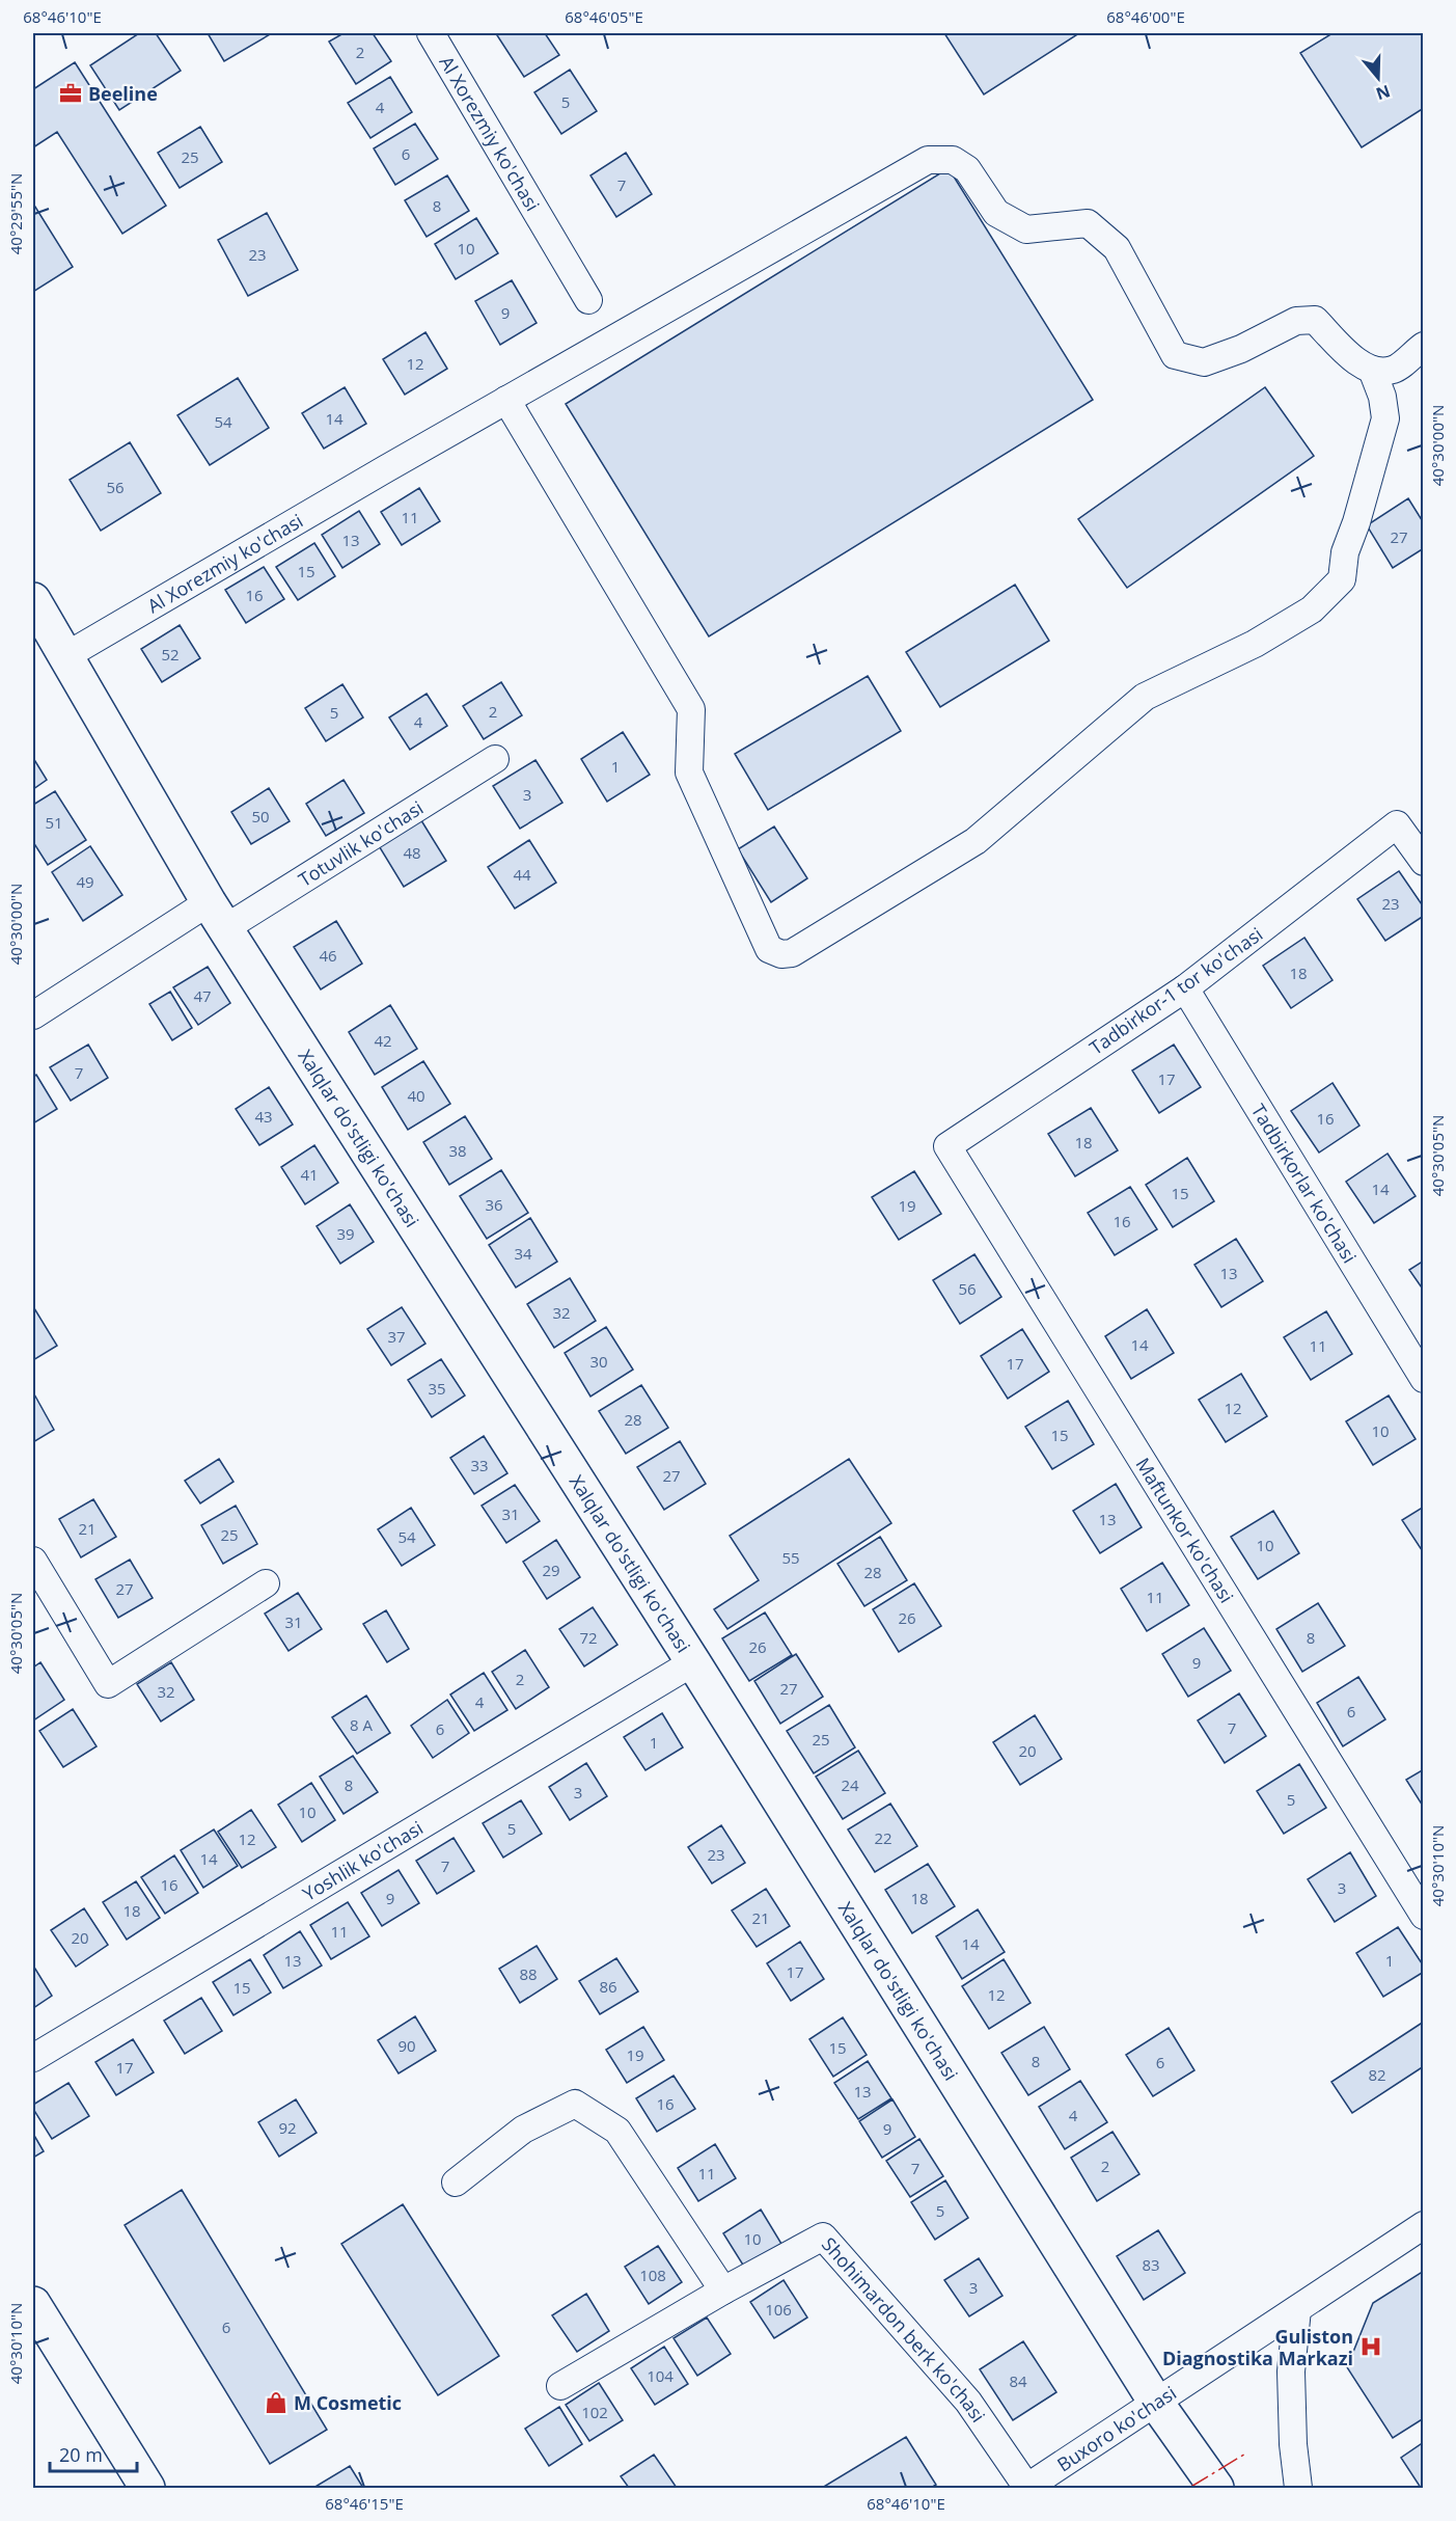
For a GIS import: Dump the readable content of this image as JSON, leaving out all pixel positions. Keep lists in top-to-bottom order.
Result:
{
  "streets": {
    "street": [
      "Al Xorezmiy ko'chasi",
      "Totuvlik ko'chasi",
      "Tadbirkor-1 tor ko'chasi",
      "Xalqlar do'stligi ko'chasi",
      "Tadbirkorlar ko'chasi",
      "Maftunkor ko'chasi",
      "Yoshlik ko'chasi",
      "Shohimardon berk ko'chasi",
      "Buxoro ko'chasi"
    ]
  },
  "crossings": [
    ["Al Xorezmiy ko'chasi", "Xalqlar do'stligi ko'chasi"],
    ["Totuvlik ko'chasi", "Xalqlar do'stligi ko'chasi"],
    ["Tadbirkor-1 tor ko'chasi", "Tadbirkorlar ko'chasi"],
    ["Tadbirkor-1 tor ko'chasi", "Maftunkor ko'chasi"],
    ["Xalqlar do'stligi ko'chasi", "Yoshlik ko'chasi"],
    ["Xalqlar do'stligi ko'chasi", "Buxoro ko'chasi"],
    ["Shohimardon berk ko'chasi", "Buxoro ko'chasi"]
  ],
  "places": {
    "office": ["Beeline"],
    "hospital": ["Guliston Diagnostika Markazi"],
    "shop": ["M Cosmetic"]
  },
  "house_numbers": [
    "2",
    "5",
    "4",
    "6",
    "25",
    "7",
    "8",
    "10",
    "23",
    "9",
    "12",
    "14",
    "54",
    "56",
    "11",
    "27",
    "13",
    "15",
    "16",
    "52",
    "2",
    "5",
    "4",
    "1",
    "3",
    "50",
    "51",
    "48",
    "44",
    "49",
    "23",
    "46",
    "18",
    "47",
    "42",
    "7",
    "17",
    "40",
    "43",
    "16",
    "18",
    "38",
    "41",
    "14",
    "15",
    "36",
    "19",
    "16",
    "39",
    "34",
    "13",
    "56",
    "32",
    "37",
    "14",
    "11",
    "30",
    "17",
    "35",
    "12",
    "28",
    "10",
    "15",
    "33",
    "27",
    "31",
    "13",
    "21",
    "25",
    "54",
    "10",
    "55",
    "29",
    "28",
    "27",
    "11",
    "26",
    "31",
    "72",
    "8",
    "26",
    "9",
    "2",
    "27",
    "32",
    "4",
    "6",
    "8 А",
    "7",
    "6",
    "25",
    "1",
    "20",
    "8",
    "24",
    "3",
    "5",
    "10",
    "5",
    "22",
    "12",
    "23",
    "14",
    "7",
    "16",
    "3",
    "9",
    "18",
    "18",
    "21",
    "11",
    "20",
    "14",
    "13",
    "1",
    "17",
    "88",
    "86",
    "15",
    "12",
    "90",
    "15",
    "19",
    "8",
    "6",
    "17",
    "82",
    "13",
    "16",
    "4",
    "92",
    "9",
    "2",
    "7",
    "11",
    "5",
    "10",
    "83",
    "108",
    "3",
    "106",
    "6",
    "104",
    "84",
    "102"
  ],
  "scale_bar": "20 m",
  "north": "bottom",
  "coordinates": [
    "68°46'10\"E",
    "68°46'05\"E",
    "68°46'00\"E",
    "40°29'55\"N",
    "40°30'00\"N",
    "40°30'05\"N",
    "40°30'10\"N",
    "68°46'15\"E"
  ]
}
